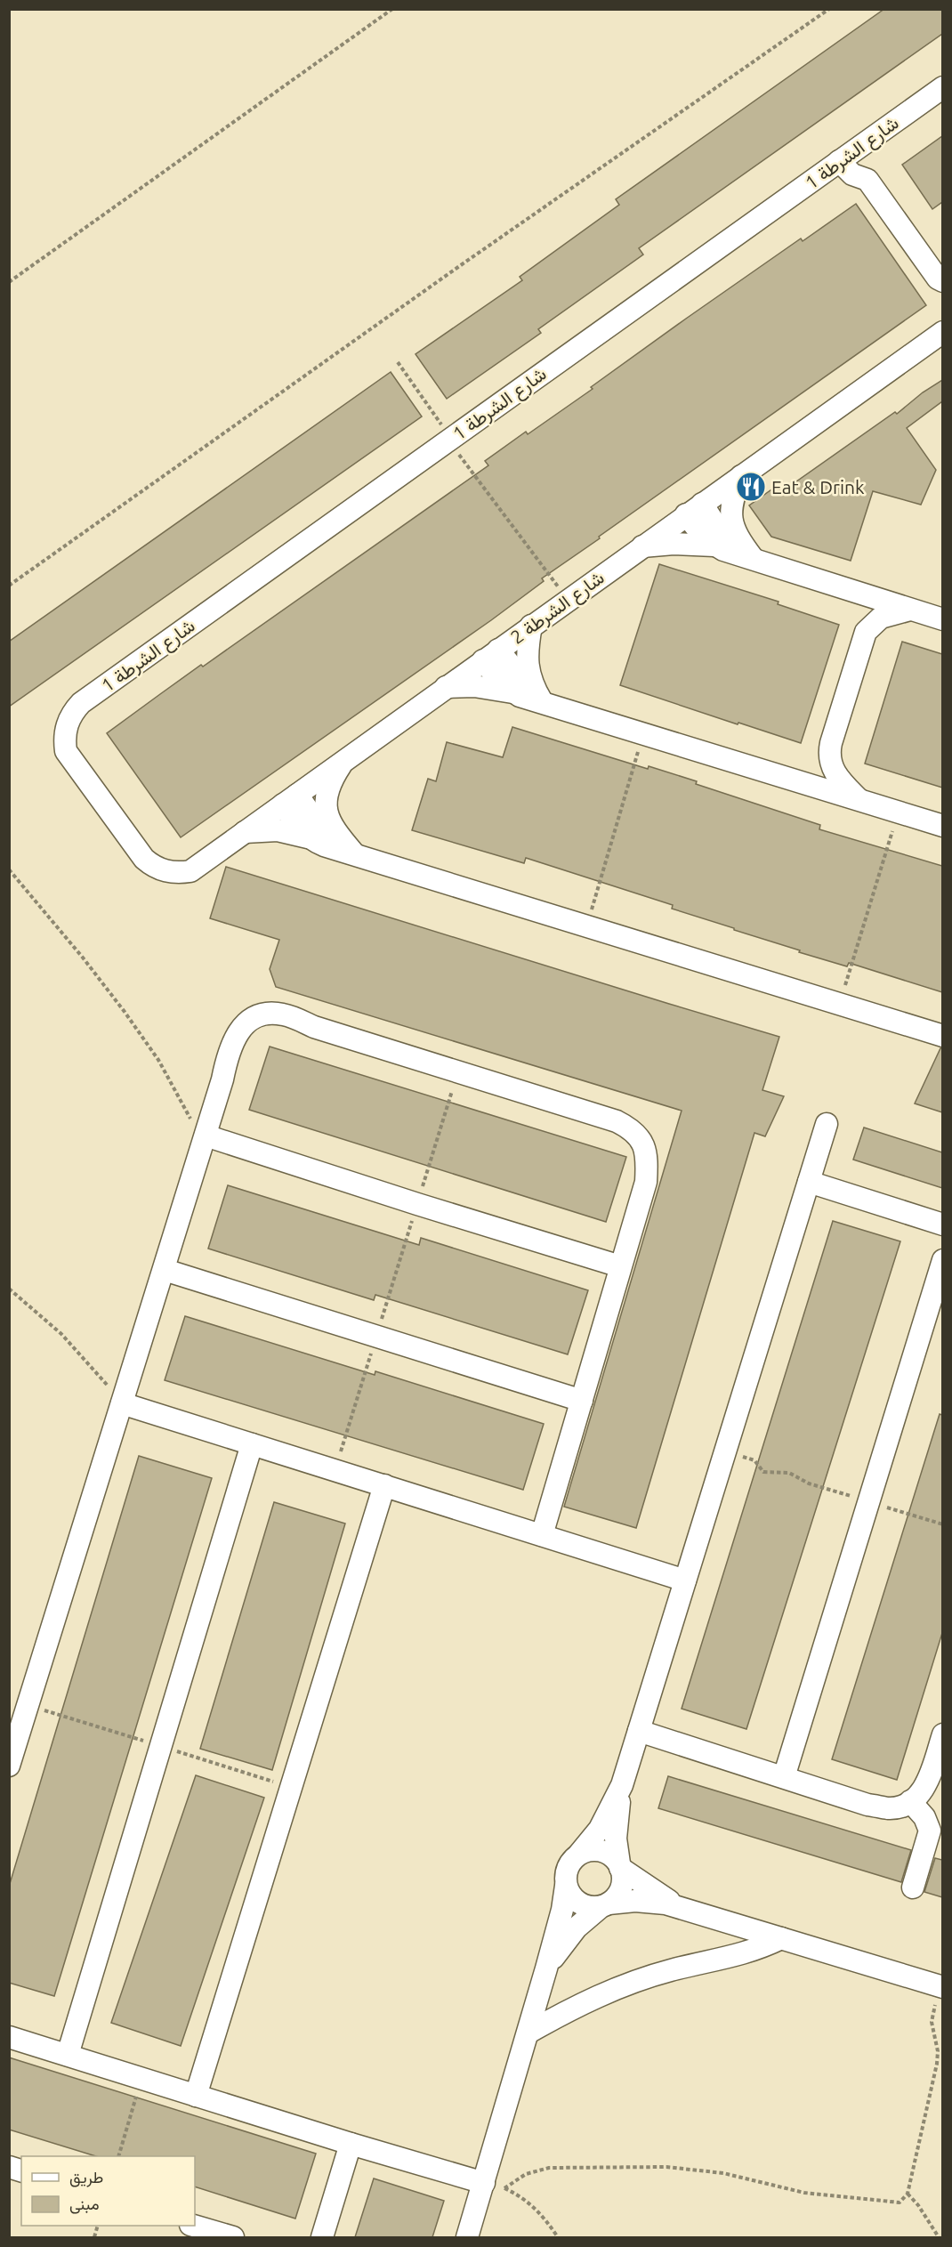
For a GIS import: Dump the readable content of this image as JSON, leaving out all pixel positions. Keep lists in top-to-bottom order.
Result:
{
  "streets": {
    "street": ["شارع الشرطة 1", "شارع الشرطة 2"]
  },
  "crossings": [
    ["شارع الشرطة 1", "شارع الشرطة 2"]
  ],
  "places": {
    "restaurant": ["Eat & Drink"]
  },
  "legend": ["طريق", "مبنى"]
}
